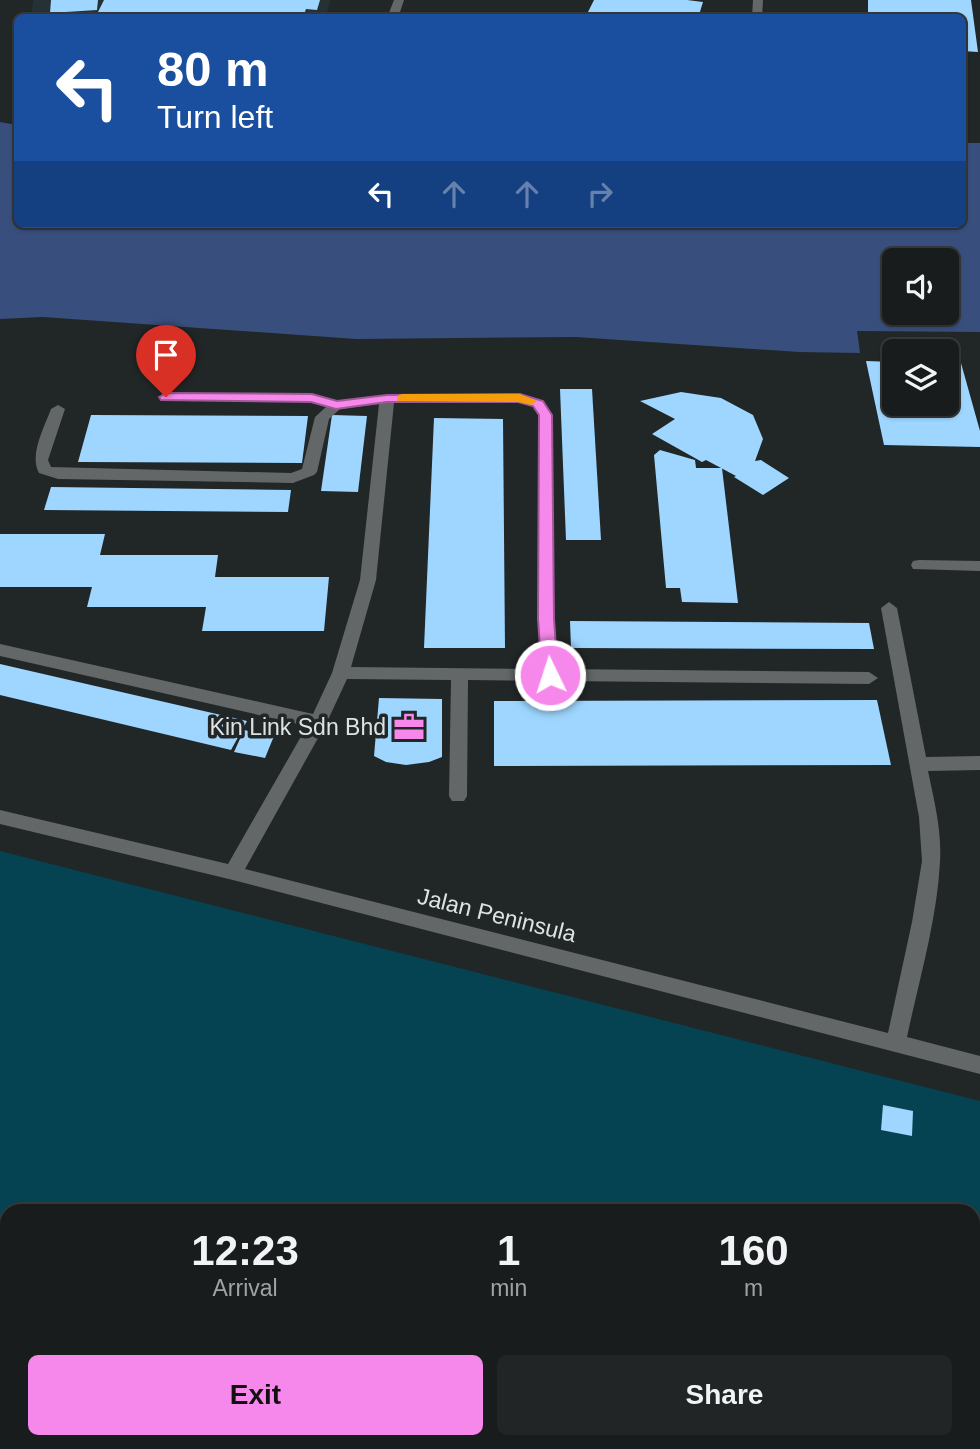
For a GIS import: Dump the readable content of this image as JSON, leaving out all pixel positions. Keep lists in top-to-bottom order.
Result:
{
  "streets": {
    "street": ["Jalan Peninsula"]
  },
  "places": {
    "office": ["Kin Link Sdn Bhd"]
  },
  "page": {
    "turn": ["80 m", "Turn left"],
    "eta": [
      "12:23",
      "Arrival",
      "1",
      "min",
      "160",
      "m"
    ],
    "buttons": ["Exit", "Share"]
  }
}
